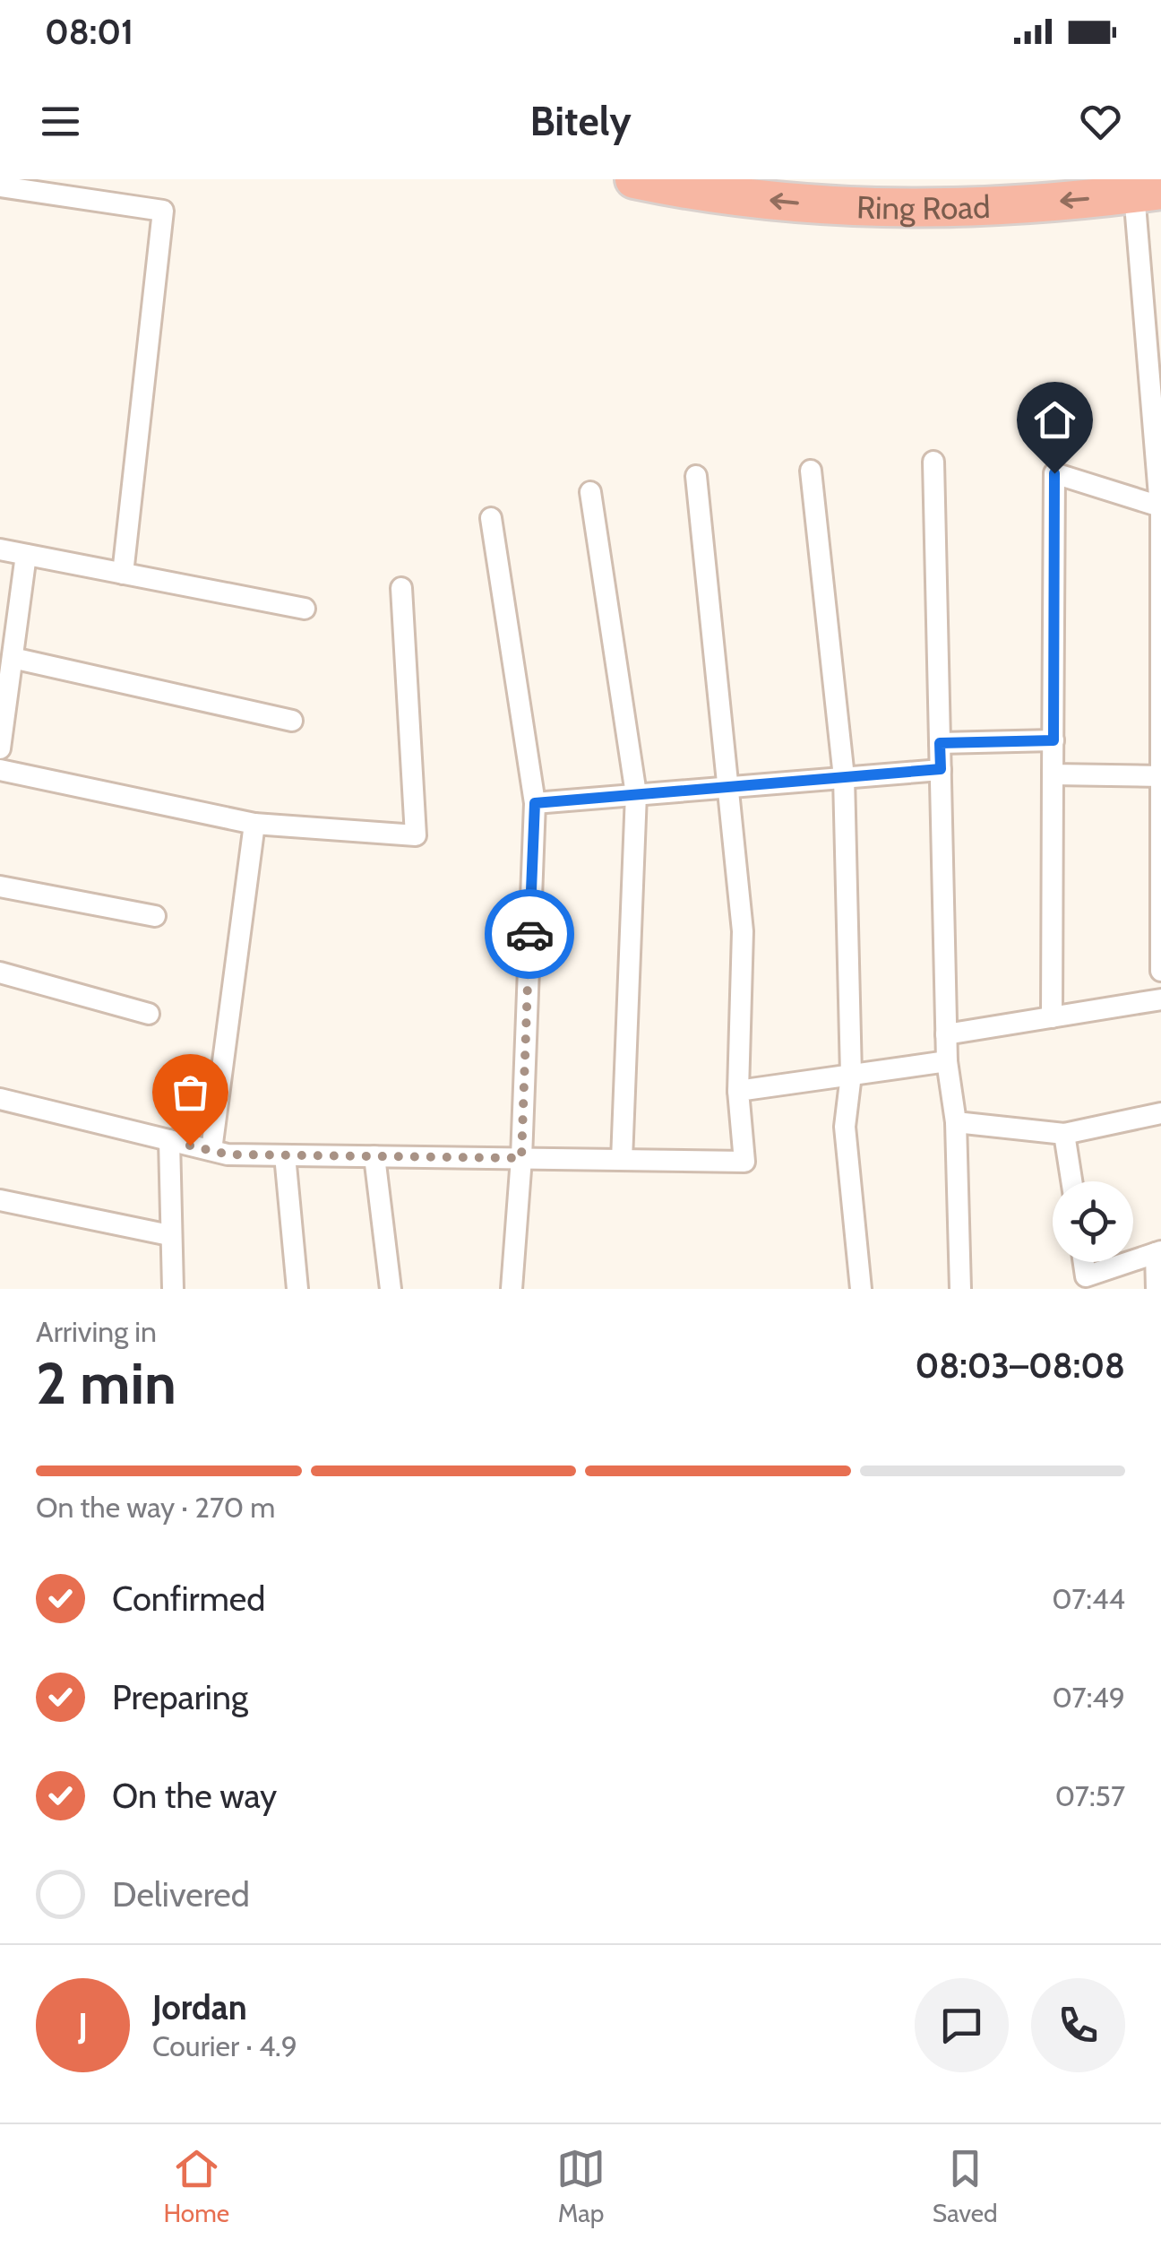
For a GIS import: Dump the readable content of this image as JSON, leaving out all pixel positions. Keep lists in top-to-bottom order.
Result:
{
  "streets": {
    "highway": ["Ring Road"]
  },
  "one_way": ["Ring Road"],
  "page": {
    "status": "08:01",
    "header": "Bitely",
    "heading": ["2 min", "Arriving in", "08:03–08:08"],
    "panel": ["Jordan", "Courier · 4.9"],
    "bar": "On the way · 270 m",
    "list": [
      ["Confirmed", "07:44"],
      ["Preparing", "07:49"],
      ["On the way", "07:57"],
      "Delivered"
    ],
    "round": "J",
    "tabs": ["Home", "Map", "Saved"]
  }
}
